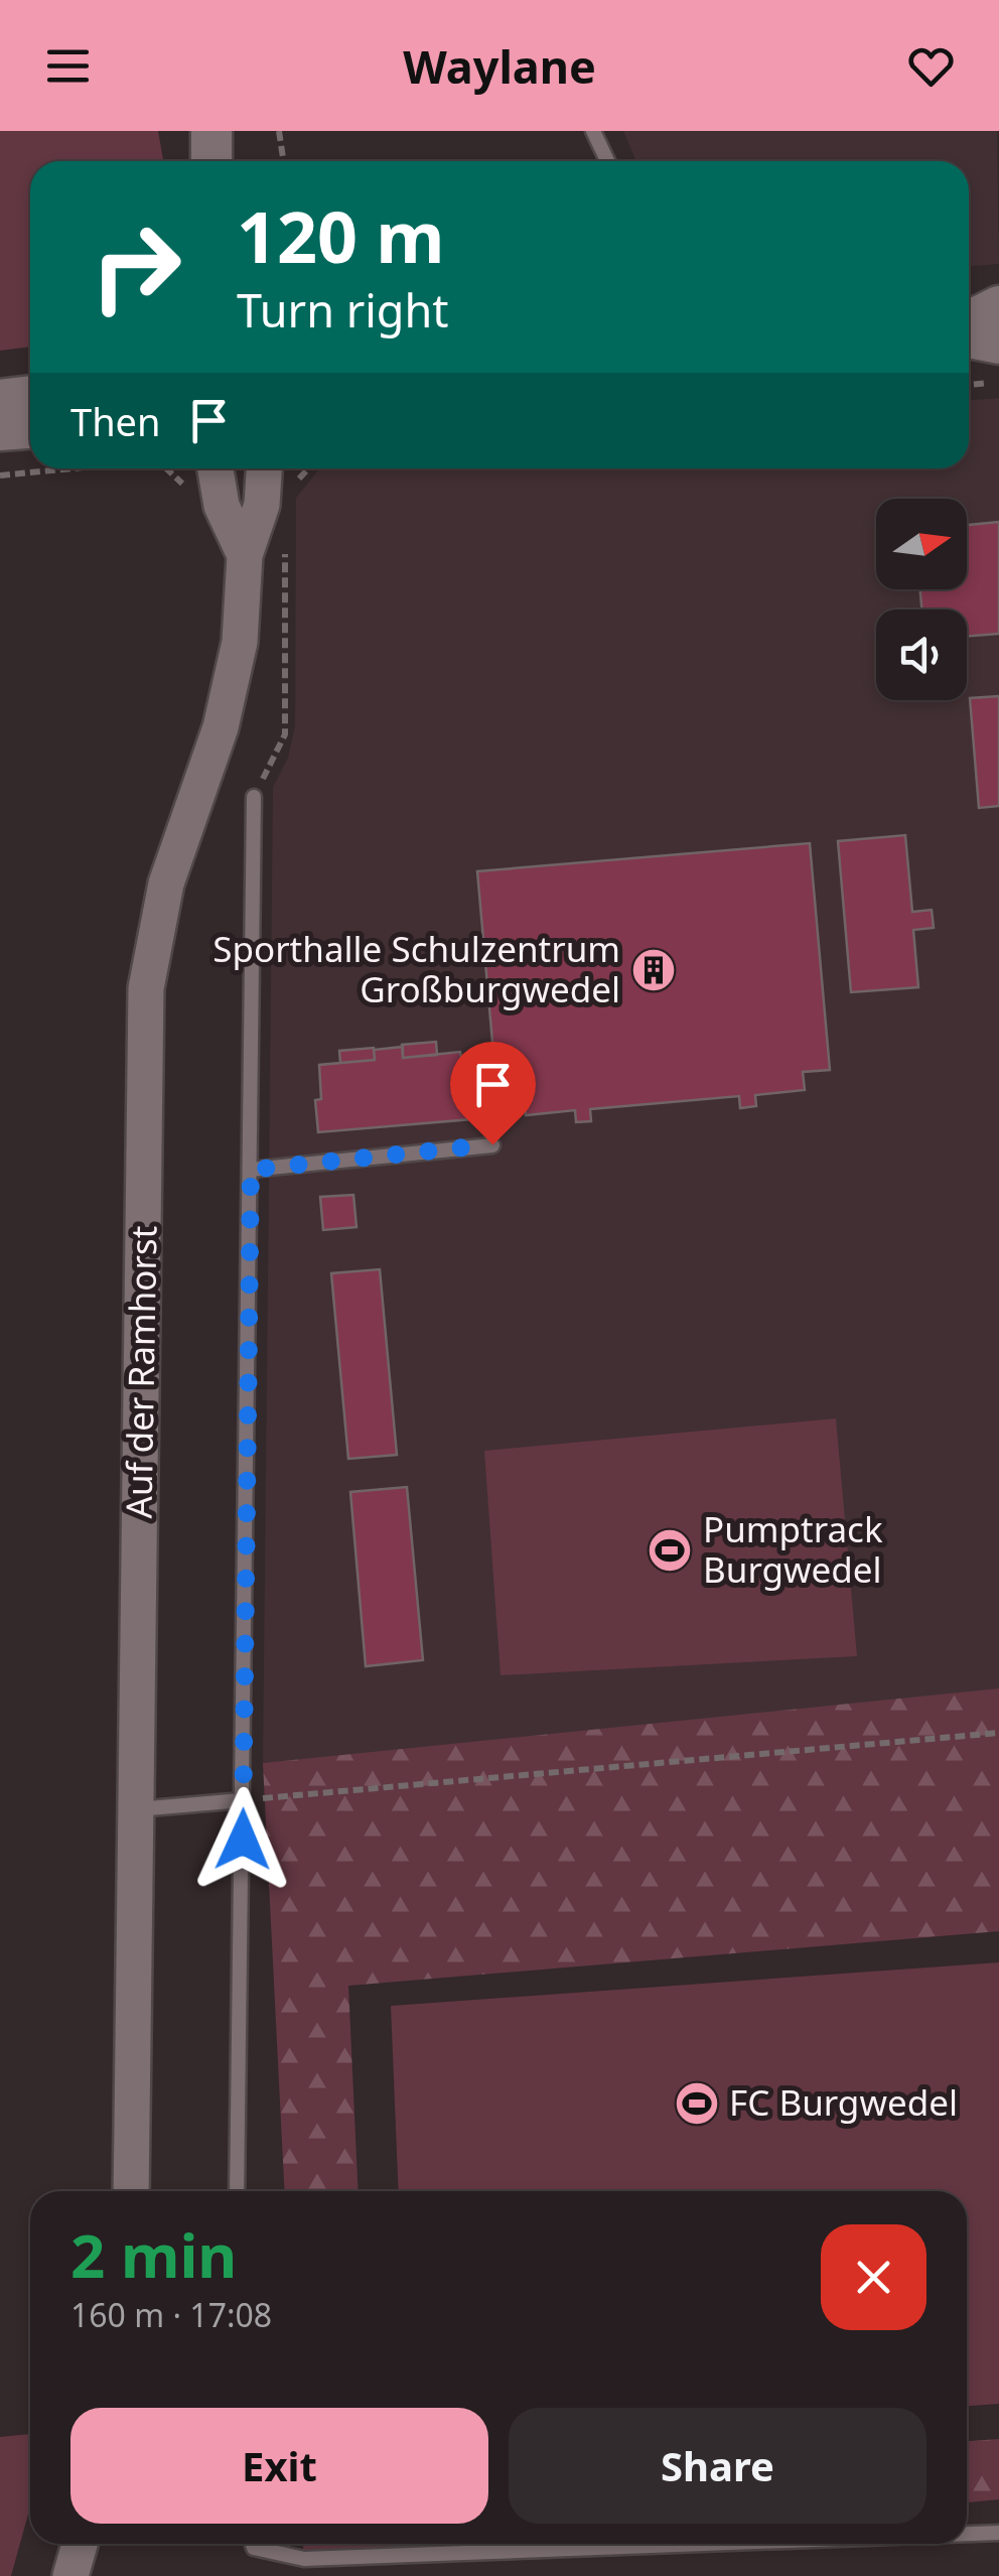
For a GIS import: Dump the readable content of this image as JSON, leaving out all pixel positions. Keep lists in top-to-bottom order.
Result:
{
  "streets": {
    "street": ["Auf der Ramhorst"]
  },
  "places": {
    "building": ["Sporthalle Schulzentrum Großburgwedel"],
    "sports": ["Pumptrack Burgwedel", "FC Burgwedel"]
  },
  "north": "right",
  "page": {
    "header": "Waylane",
    "turn": ["120 m", "Turn right"],
    "then": "Then",
    "heading": ["2 min", "160 m · 17:08"],
    "buttons": ["Exit", "Share"]
  }
}
